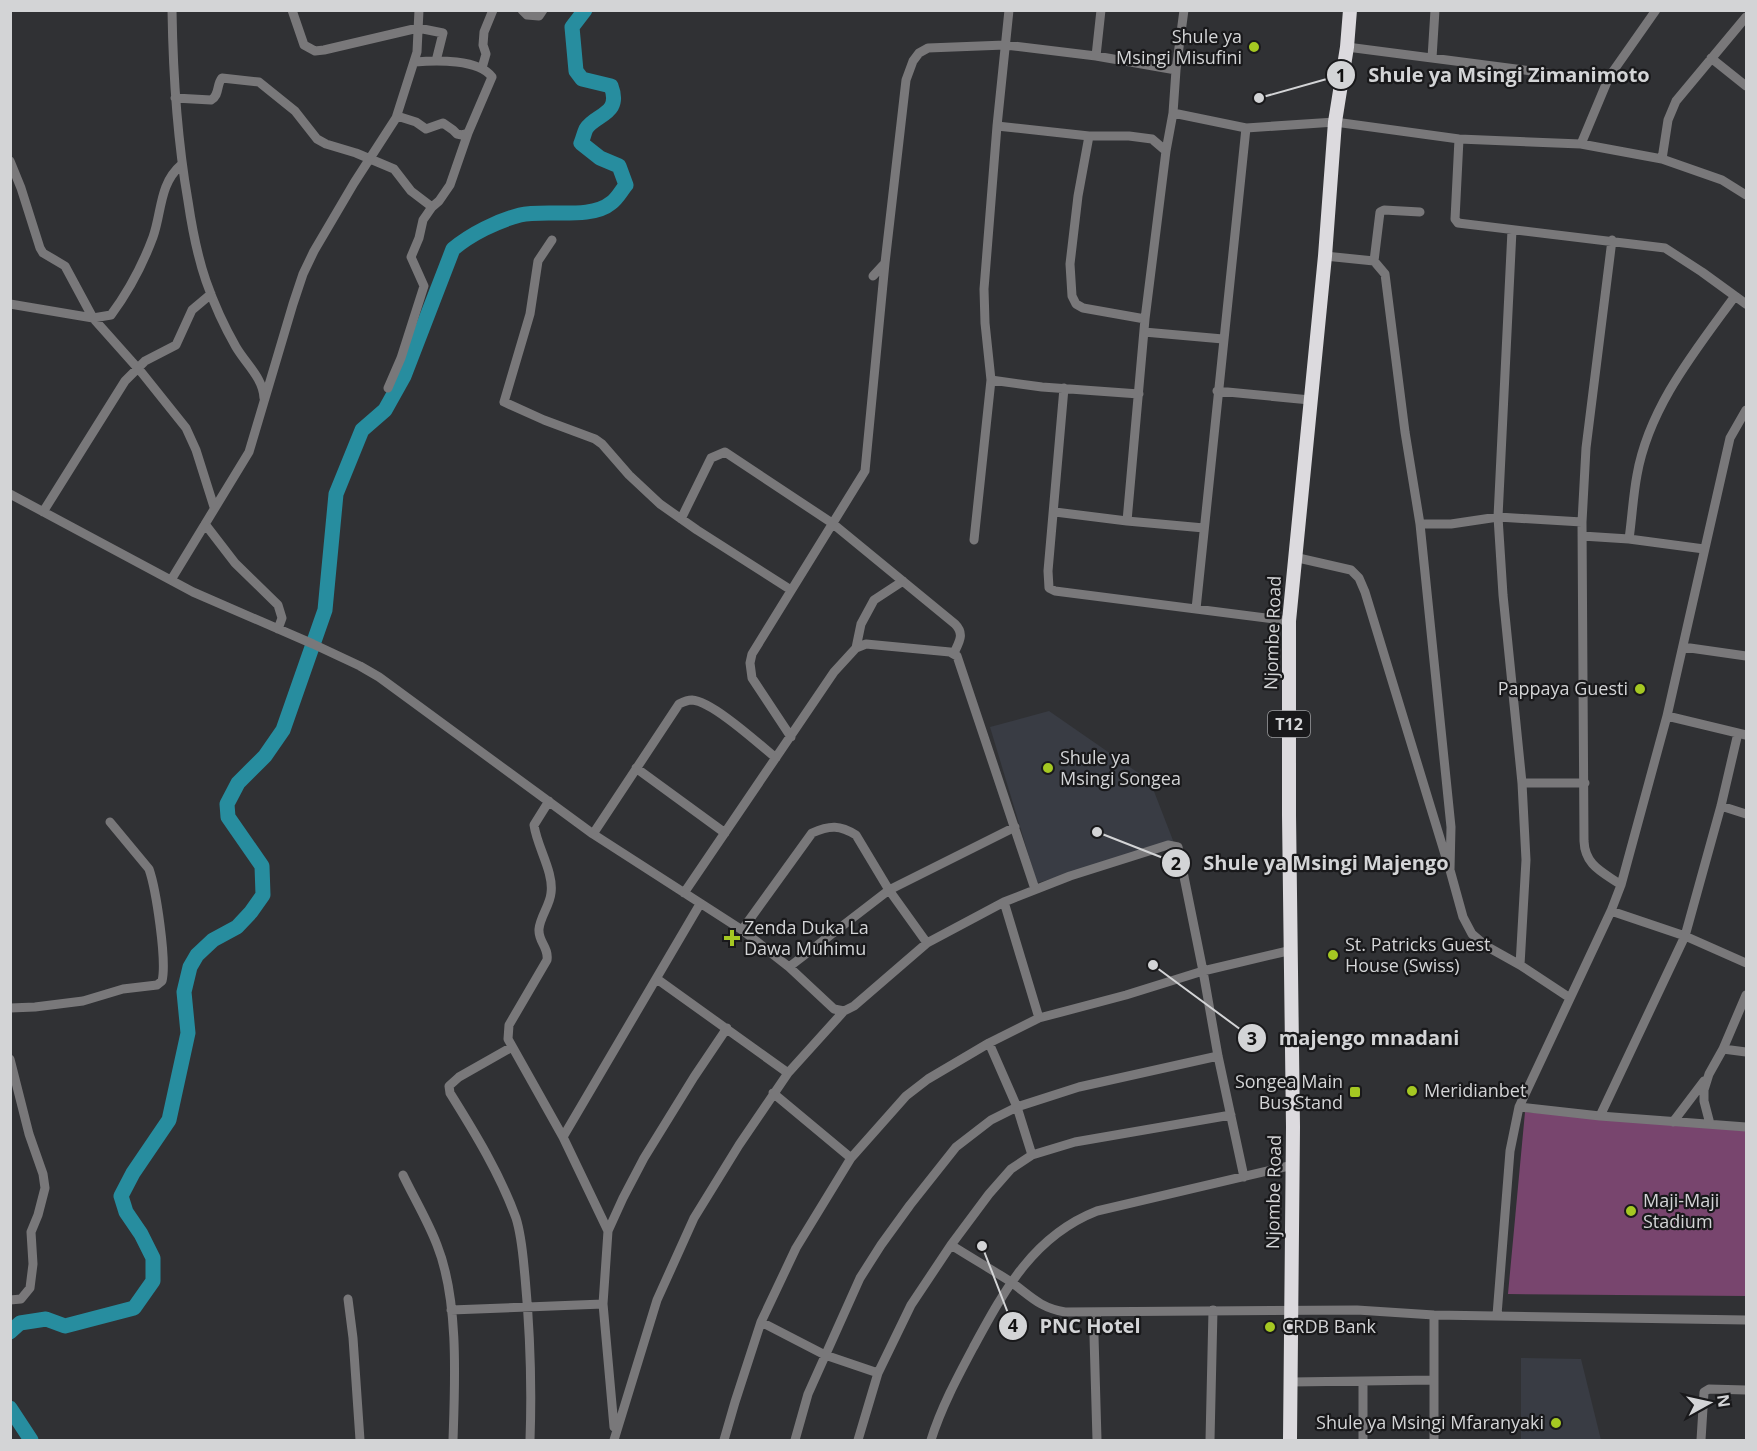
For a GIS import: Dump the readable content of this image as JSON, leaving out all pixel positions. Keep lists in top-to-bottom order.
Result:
{
  "streets": {
    "highway": ["Njombe Road", "T12"]
  },
  "places": {
    "other": [
      "Shule ya Msingi Misufini",
      "Shule ya Msingi Zimanimoto",
      "Pappaya Guesti",
      "Shule ya Msingi Songea",
      "Shule ya Msingi Majengo",
      "St. Patricks Guest House (Swiss)",
      "majengo mnadani",
      "Meridianbet",
      "Maji-Maji Stadium",
      "PNC Hotel",
      "CRDB Bank",
      "Shule ya Msingi Mfaranyaki"
    ],
    "health": ["Zenda Duka La Dawa Muhimu"],
    "transit": ["Songea Main Bus Stand"]
  },
  "north": "right"
}
